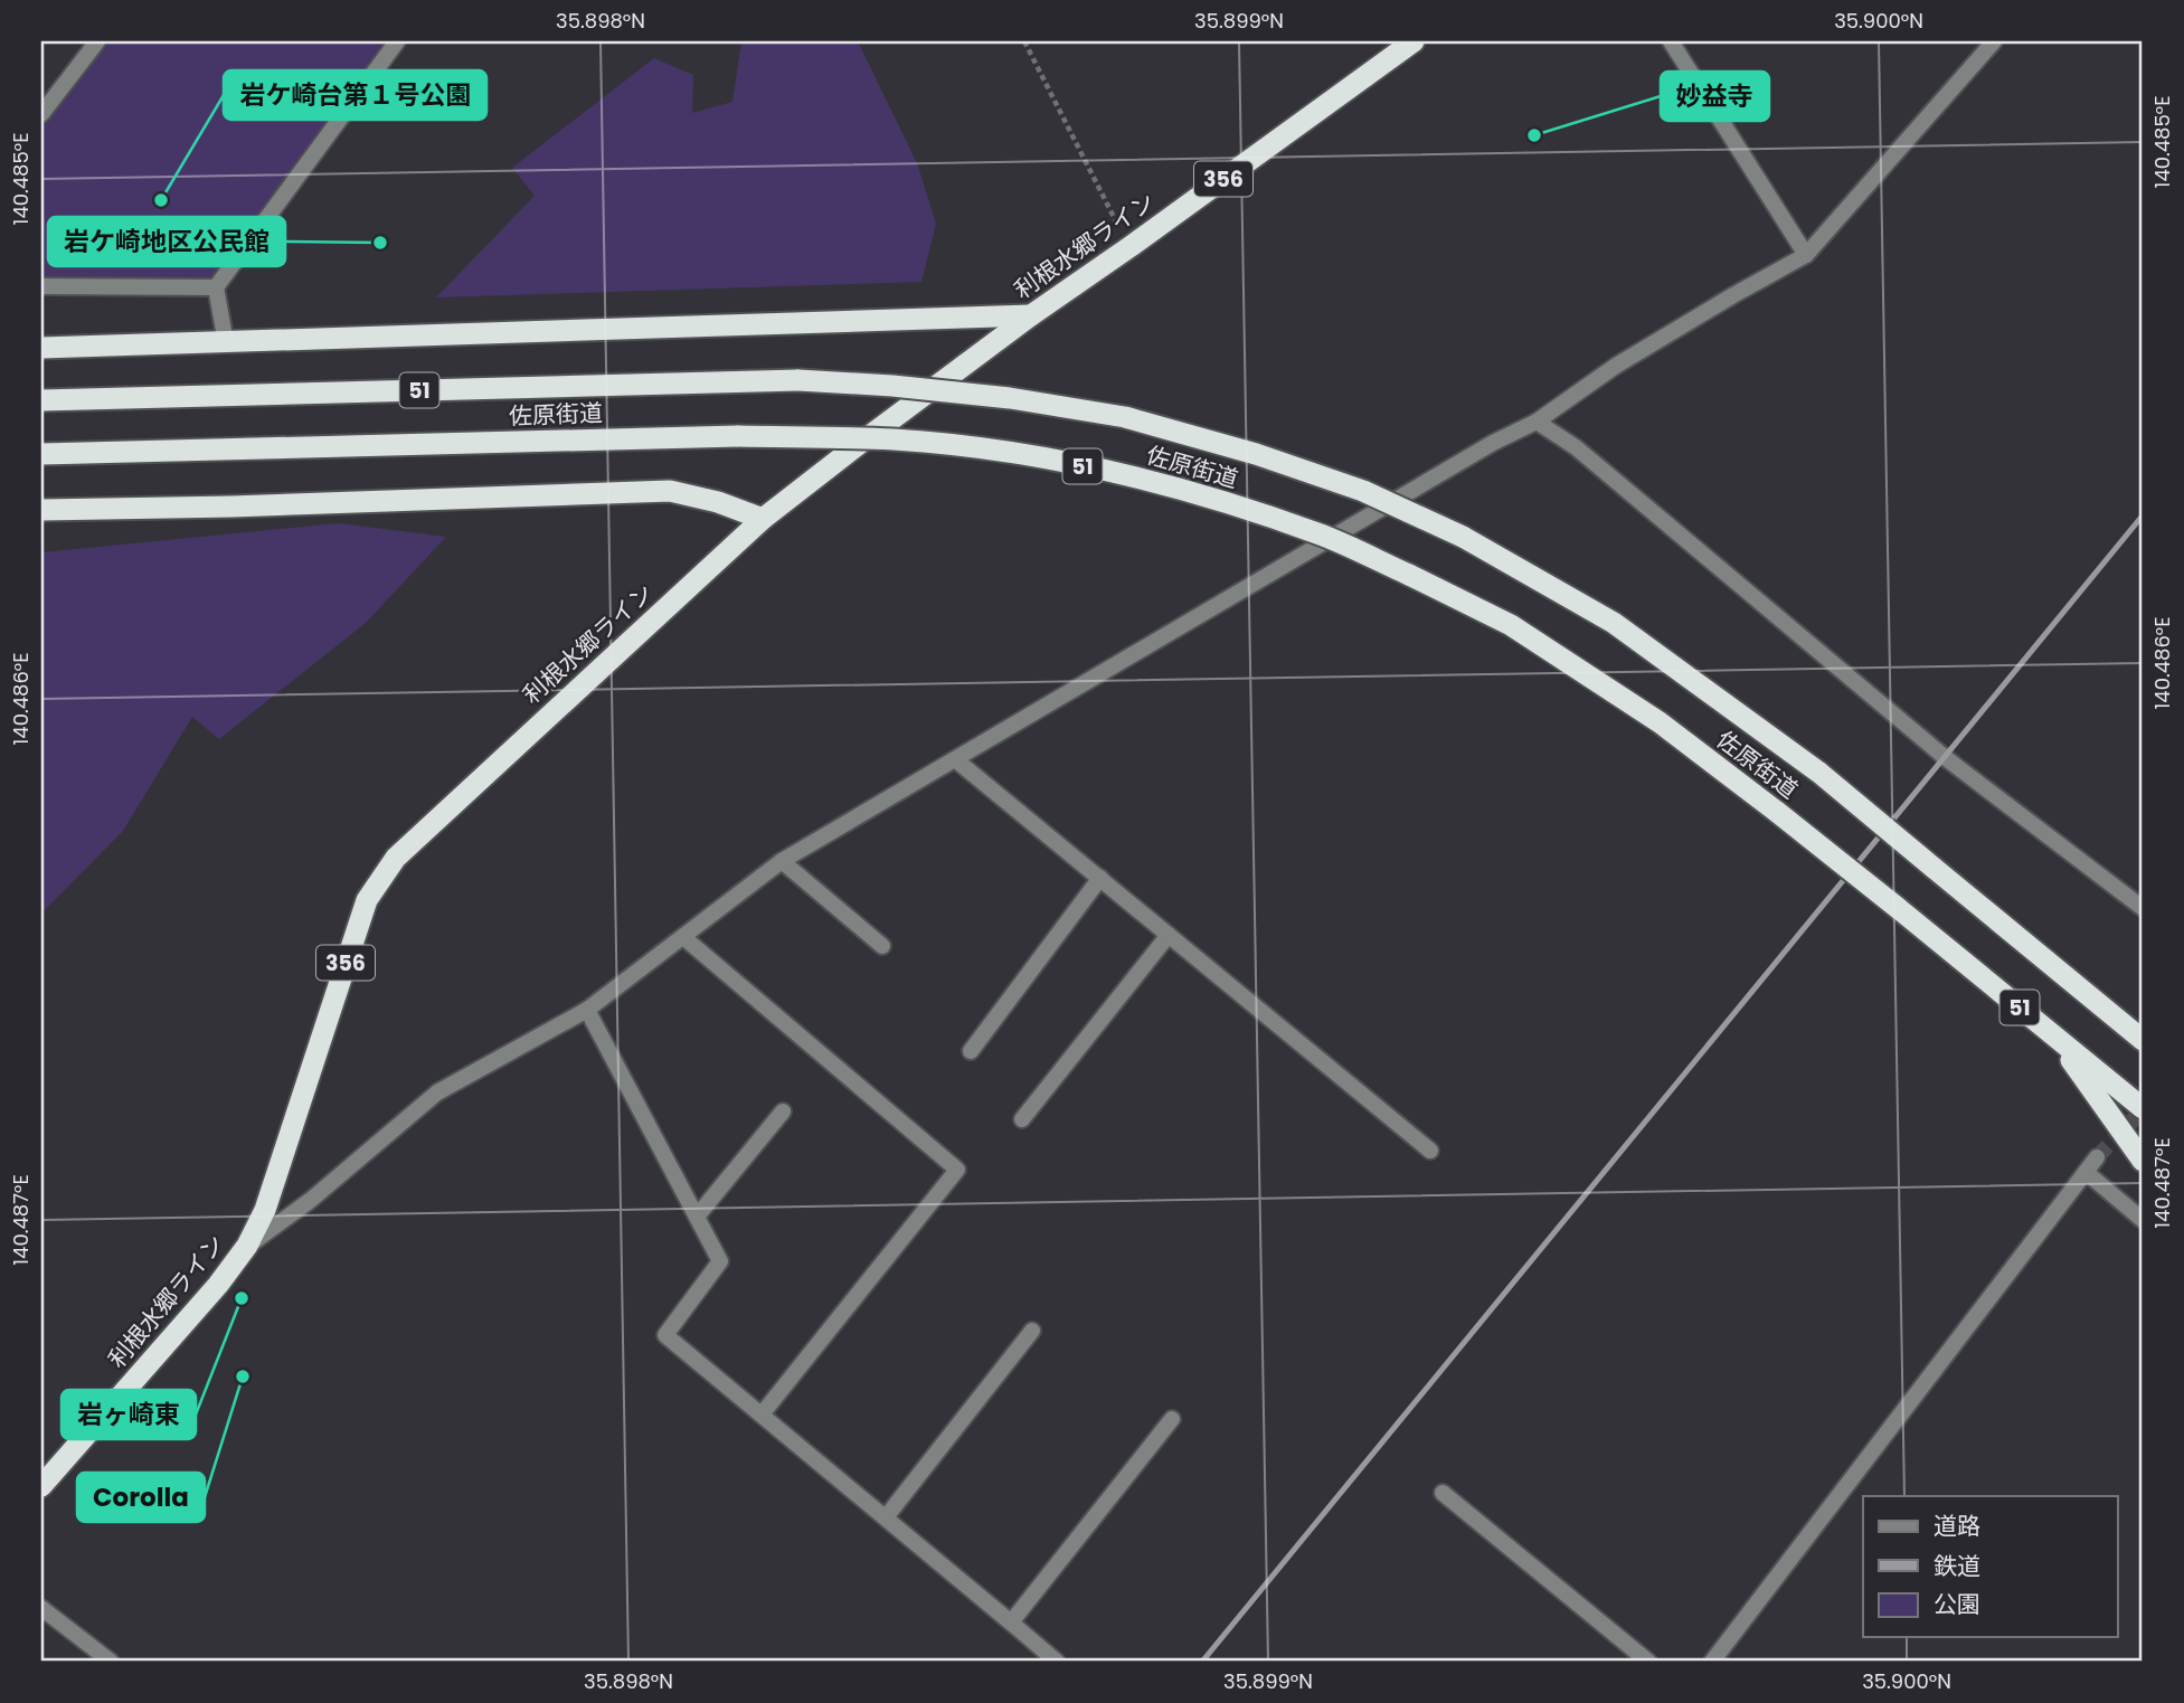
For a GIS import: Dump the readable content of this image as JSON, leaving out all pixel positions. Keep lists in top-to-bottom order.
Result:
{
  "streets": {
    "highway": [
      "356",
      "利根水郷ライン",
      "51",
      "佐原街道"
    ]
  },
  "places": [
    "妙益寺",
    "岩ケ崎台第１号公園",
    "岩ケ崎地区公民館",
    "岩ヶ崎東",
    "Corolla"
  ],
  "legend": ["道路", "鉄道", "公園"],
  "coordinates": [
    "35.898°N",
    "35.899°N",
    "35.900°N",
    "140.485°E",
    "140.486°E",
    "140.487°E"
  ]
}
